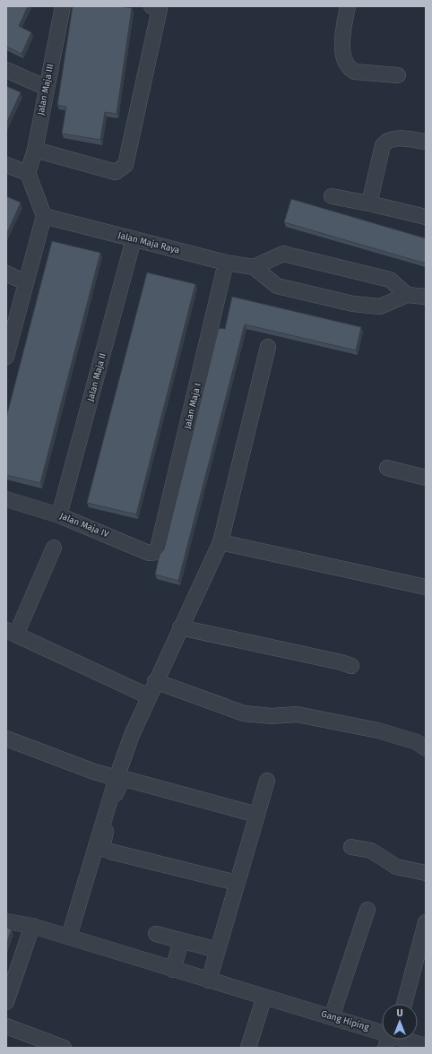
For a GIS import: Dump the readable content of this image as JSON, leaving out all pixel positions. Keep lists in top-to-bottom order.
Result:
{
  "streets": {
    "street": [
      "Jalan Maja III",
      "Jalan Maja Raya",
      "Jalan Maja II",
      "Jalan Maja I",
      "Jalan Maja IV",
      "Gang Hiping"
    ]
  },
  "crossings": [
    ["Jalan Maja Raya", "Jalan Maja II"],
    ["Jalan Maja Raya", "Jalan Maja I"],
    ["Jalan Maja II", "Jalan Maja IV"],
    ["Jalan Maja I", "Jalan Maja IV"]
  ],
  "north": "top"
}
